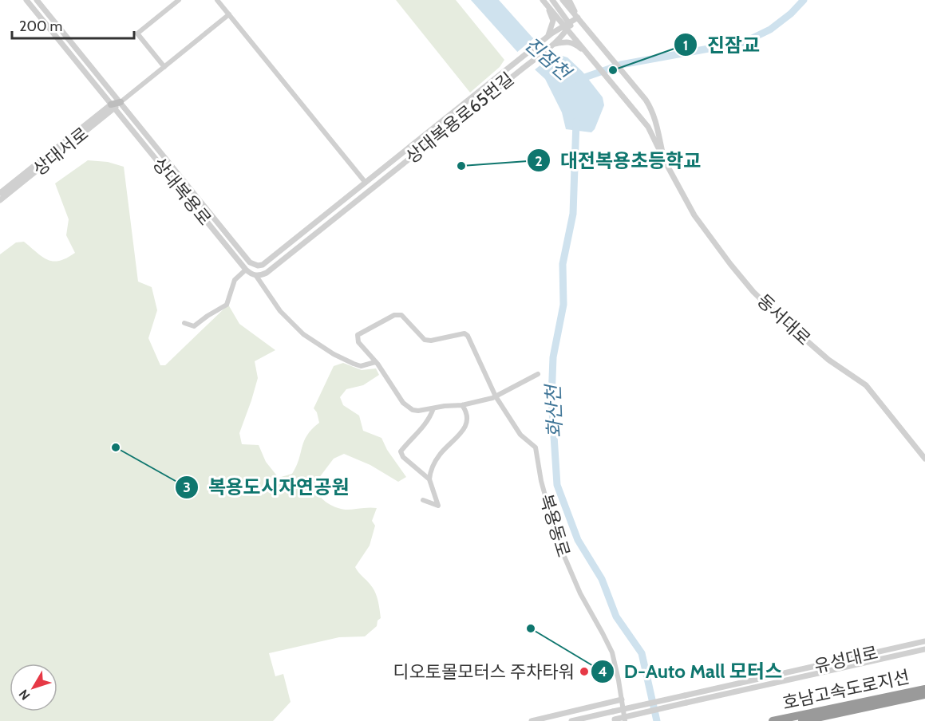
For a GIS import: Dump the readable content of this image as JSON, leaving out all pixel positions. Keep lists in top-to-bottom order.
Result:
{
  "streets": {
    "highway": ["호남고속도로지선"],
    "street": [
      "상대복용로65번길",
      "상대서로",
      "상대복용로",
      "동서대로",
      "복용동로",
      "유성대로"
    ]
  },
  "crossings": [
    ["상대복용로65번길", "상대복용로"],
    ["상대복용로65번길", "동서대로"],
    ["상대서로", "상대복용로"]
  ],
  "water": ["진잠천", "화산천"],
  "places": [
    "진잠교",
    "대전복용초등학교",
    "복용도시자연공원",
    "D-Auto Mall 모터스",
    "디오토몰모터스 주차타워"
  ],
  "scale_bar": "200 m",
  "north": "bottom left"
}
